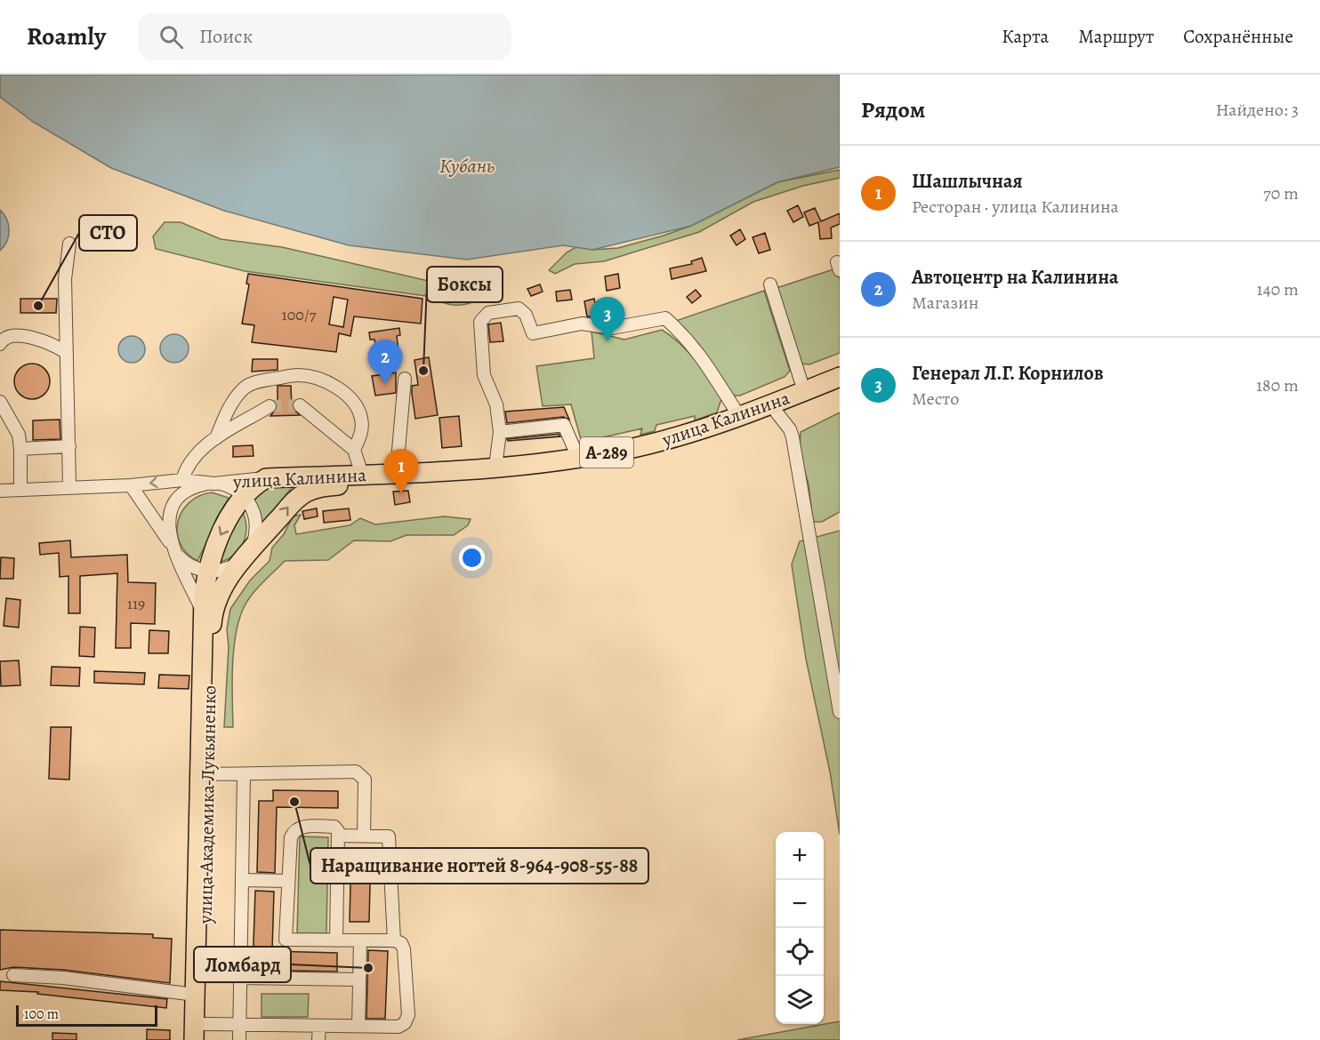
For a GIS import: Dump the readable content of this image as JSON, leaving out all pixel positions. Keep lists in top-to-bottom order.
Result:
{
  "streets": {
    "highway": ["улица Калинина", "А-289", "улица Академика Лукьяненко"]
  },
  "crossings": [
    ["улица Калинина", "А-289"],
    ["улица Калинина", "улица Академика Лукьяненко"]
  ],
  "water": ["Кубань"],
  "places": [
    "СТО",
    "Боксы",
    "Наращивание ногтей 8-964-908-55-88",
    "Ломбард"
  ],
  "house_numbers": ["100/7", "119"],
  "scale_bar": "100 m",
  "page": {
    "header": "Roamly",
    "search": "Поиск",
    "nav": ["Карта", "Маршрут", "Сохранённые"],
    "heading": ["Рядом", "Найдено: 3"],
    "list": [
      {
        "mark": "1",
        "name": "Шашлычная",
        "note": "Ресторан · улица Калинина",
        "value": "70 m"
      },
      {
        "mark": "2",
        "name": "Автоцентр на Калинина",
        "note": "Магазин",
        "value": "140 m"
      },
      {
        "mark": "3",
        "name": "Генерал Л.Г. Корнилов",
        "note": "Место",
        "value": "180 m"
      }
    ],
    "pins": ["3", "2", "1"],
    "map_buttons": ["+", "−"],
    "scale": "100 m"
  }
}
